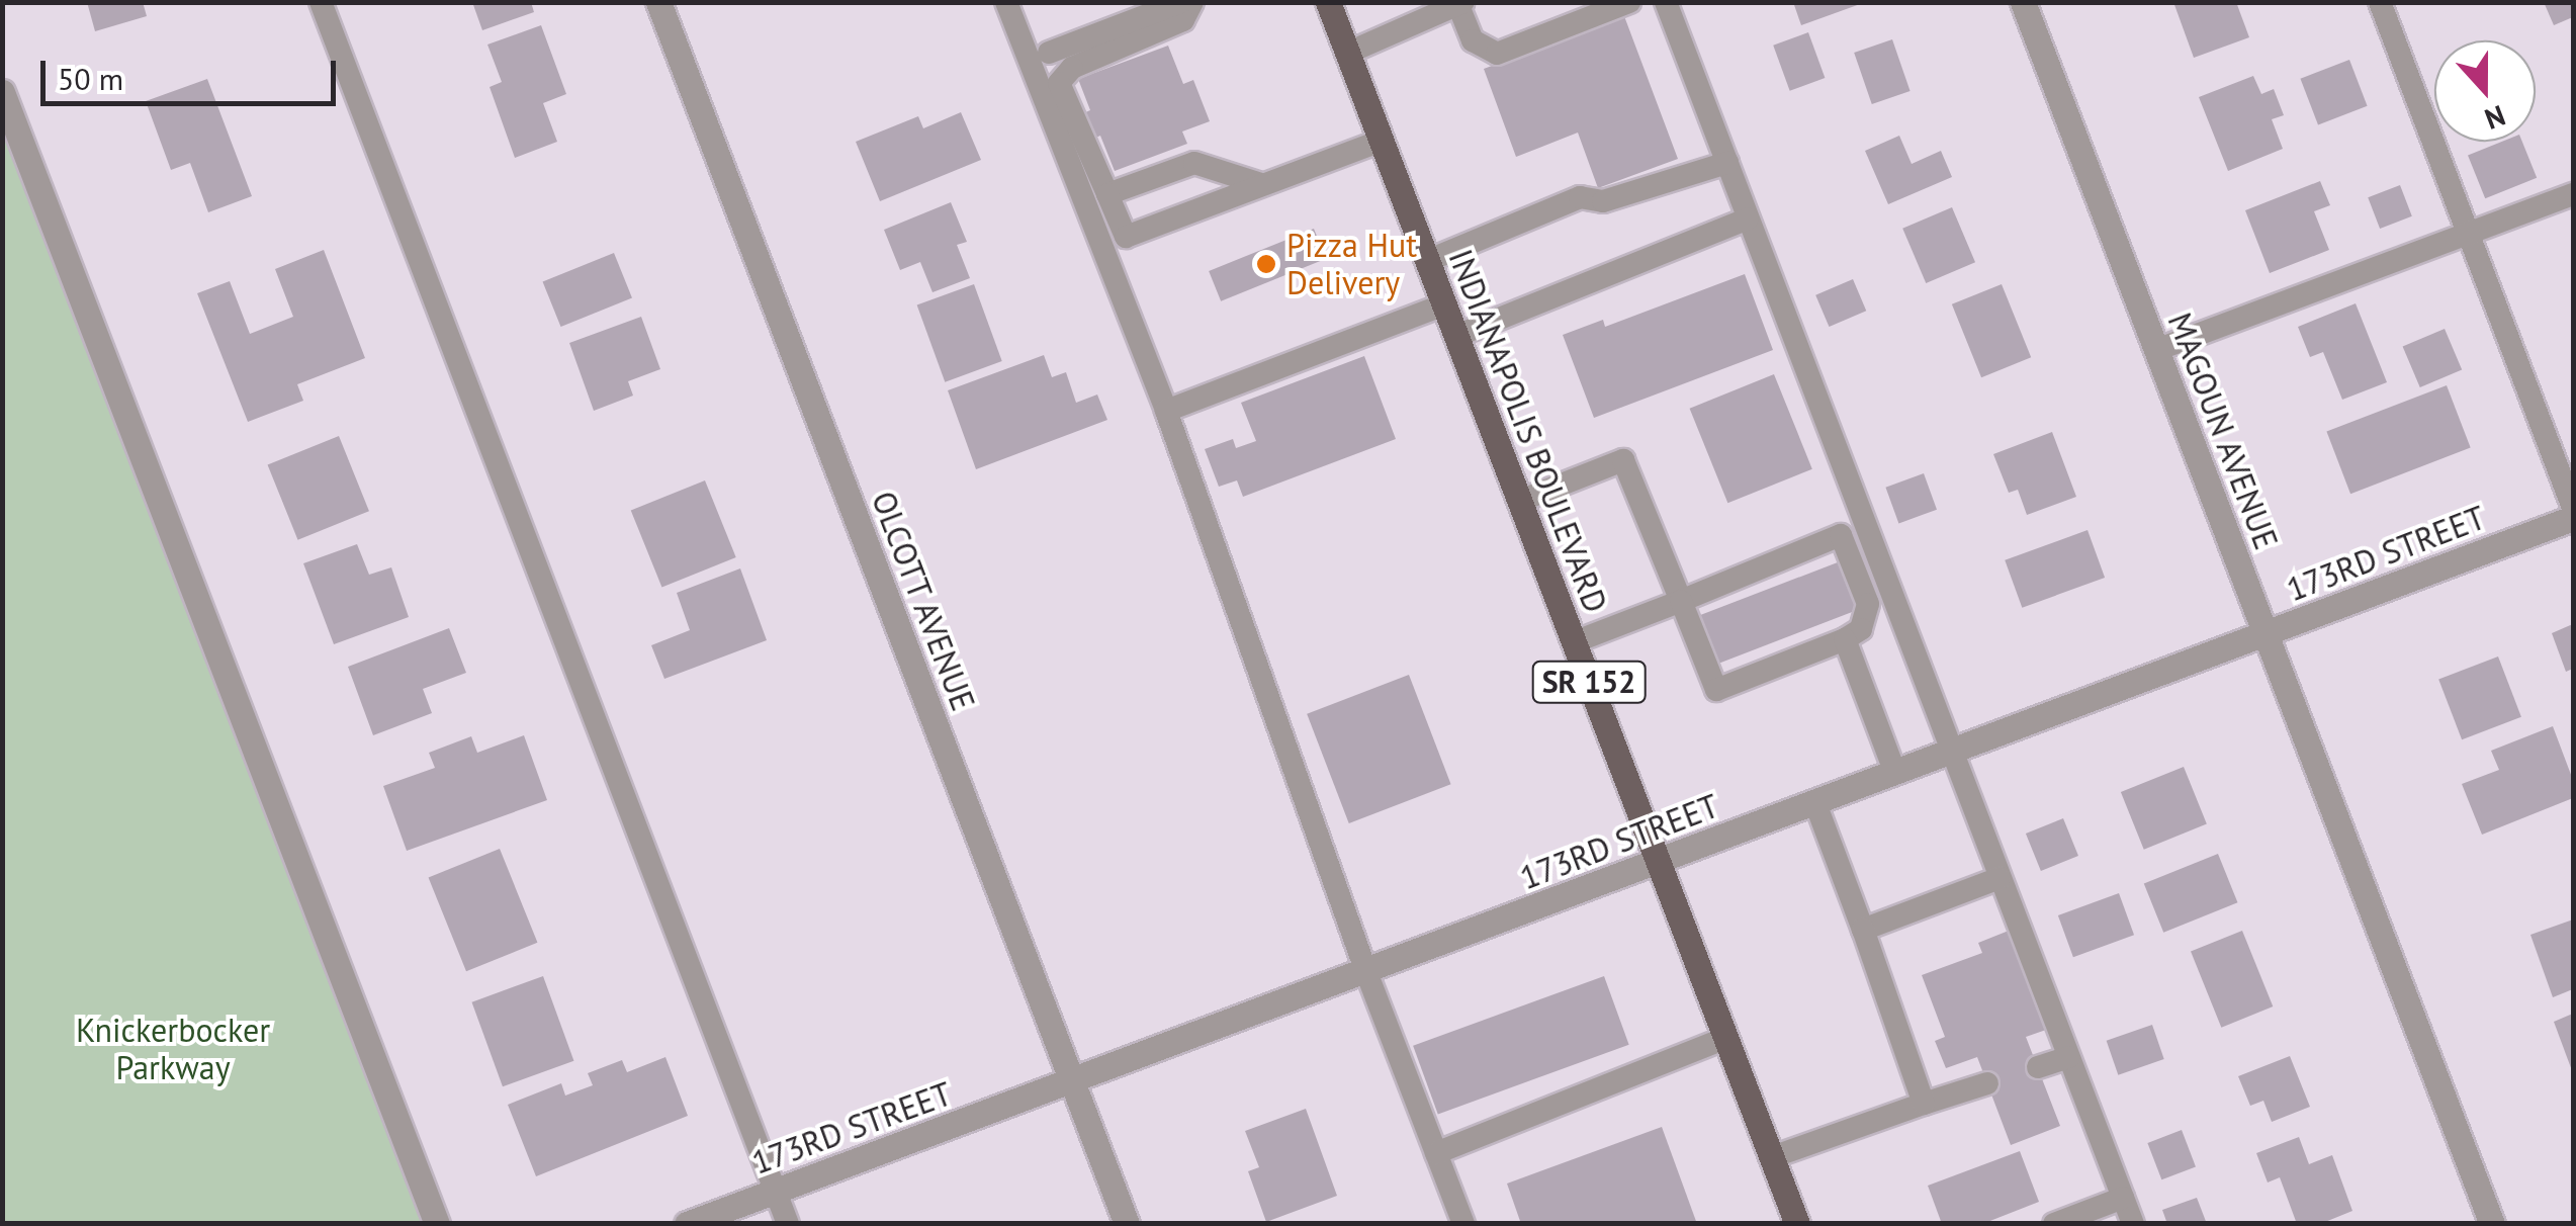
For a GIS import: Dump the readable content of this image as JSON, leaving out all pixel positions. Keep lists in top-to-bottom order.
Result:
{
  "streets": {
    "main road": ["INDIANAPOLIS BOULEVARD", "SR 152"],
    "street": ["MAGOUN AVENUE", "173RD STREET", "OLCOTT AVENUE"]
  },
  "crossings": [
    ["INDIANAPOLIS BOULEVARD", "173RD STREET"],
    ["MAGOUN AVENUE", "173RD STREET"],
    ["173RD STREET", "OLCOTT AVENUE"]
  ],
  "parks": ["Knickerbocker Parkway"],
  "places": ["Pizza Hut Delivery"],
  "scale_bar": "50 m",
  "north": "bottom"
}
